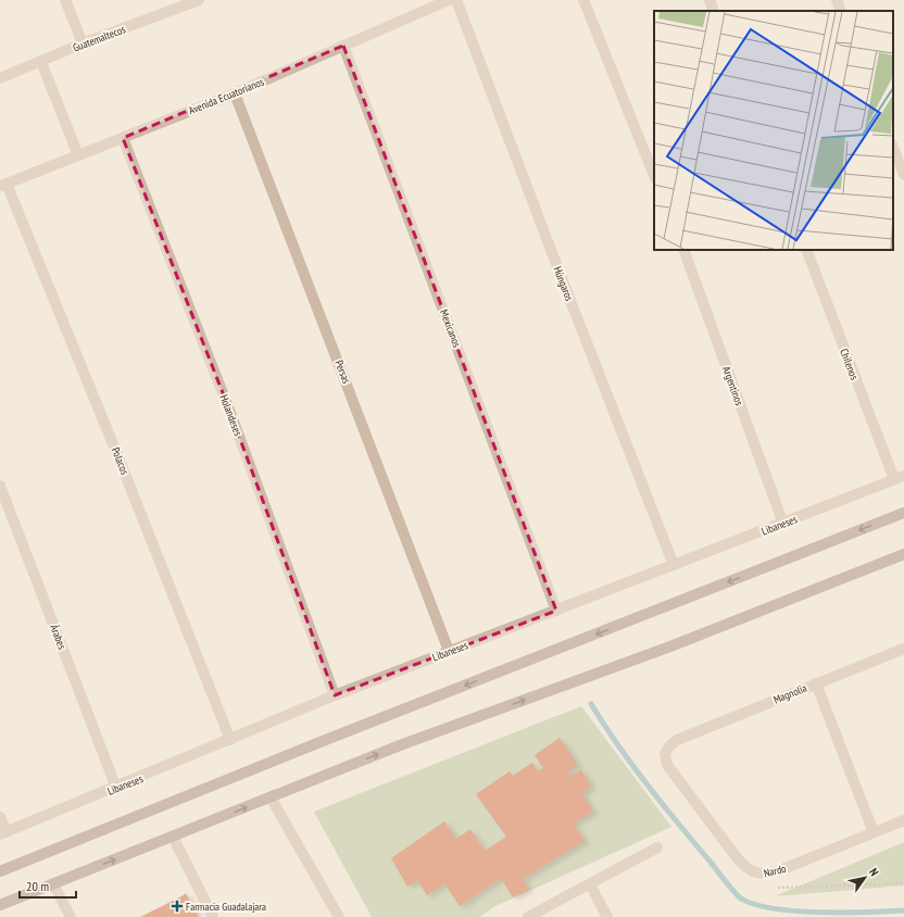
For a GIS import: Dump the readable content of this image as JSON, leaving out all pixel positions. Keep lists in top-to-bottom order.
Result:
{
  "streets": {
    "street": [
      "Guatemaltecos",
      "Avenida Ecuatorianos",
      "Húngaros",
      "Mexicanos",
      "Chilenos",
      "Persas",
      "Argentinos",
      "Holandeses",
      "Polacos",
      "Libaneses",
      "Árabes",
      "Magnolia",
      "Nardo"
    ]
  },
  "crossings": [
    ["Avenida Ecuatorianos", "Mexicanos"],
    ["Avenida Ecuatorianos", "Persas"],
    ["Avenida Ecuatorianos", "Holandeses"],
    ["Avenida Ecuatorianos", "Polacos"],
    ["Húngaros", "Libaneses"],
    ["Mexicanos", "Libaneses"],
    ["Chilenos", "Libaneses"],
    ["Persas", "Libaneses"],
    ["Argentinos", "Libaneses"],
    ["Holandeses", "Libaneses"],
    ["Polacos", "Libaneses"],
    ["Libaneses", "Árabes"],
    ["Magnolia", "Nardo"]
  ],
  "places": {
    "health": ["Farmacia Guadalajara"]
  },
  "scale_bar": "20 m",
  "north": "top right"
}
